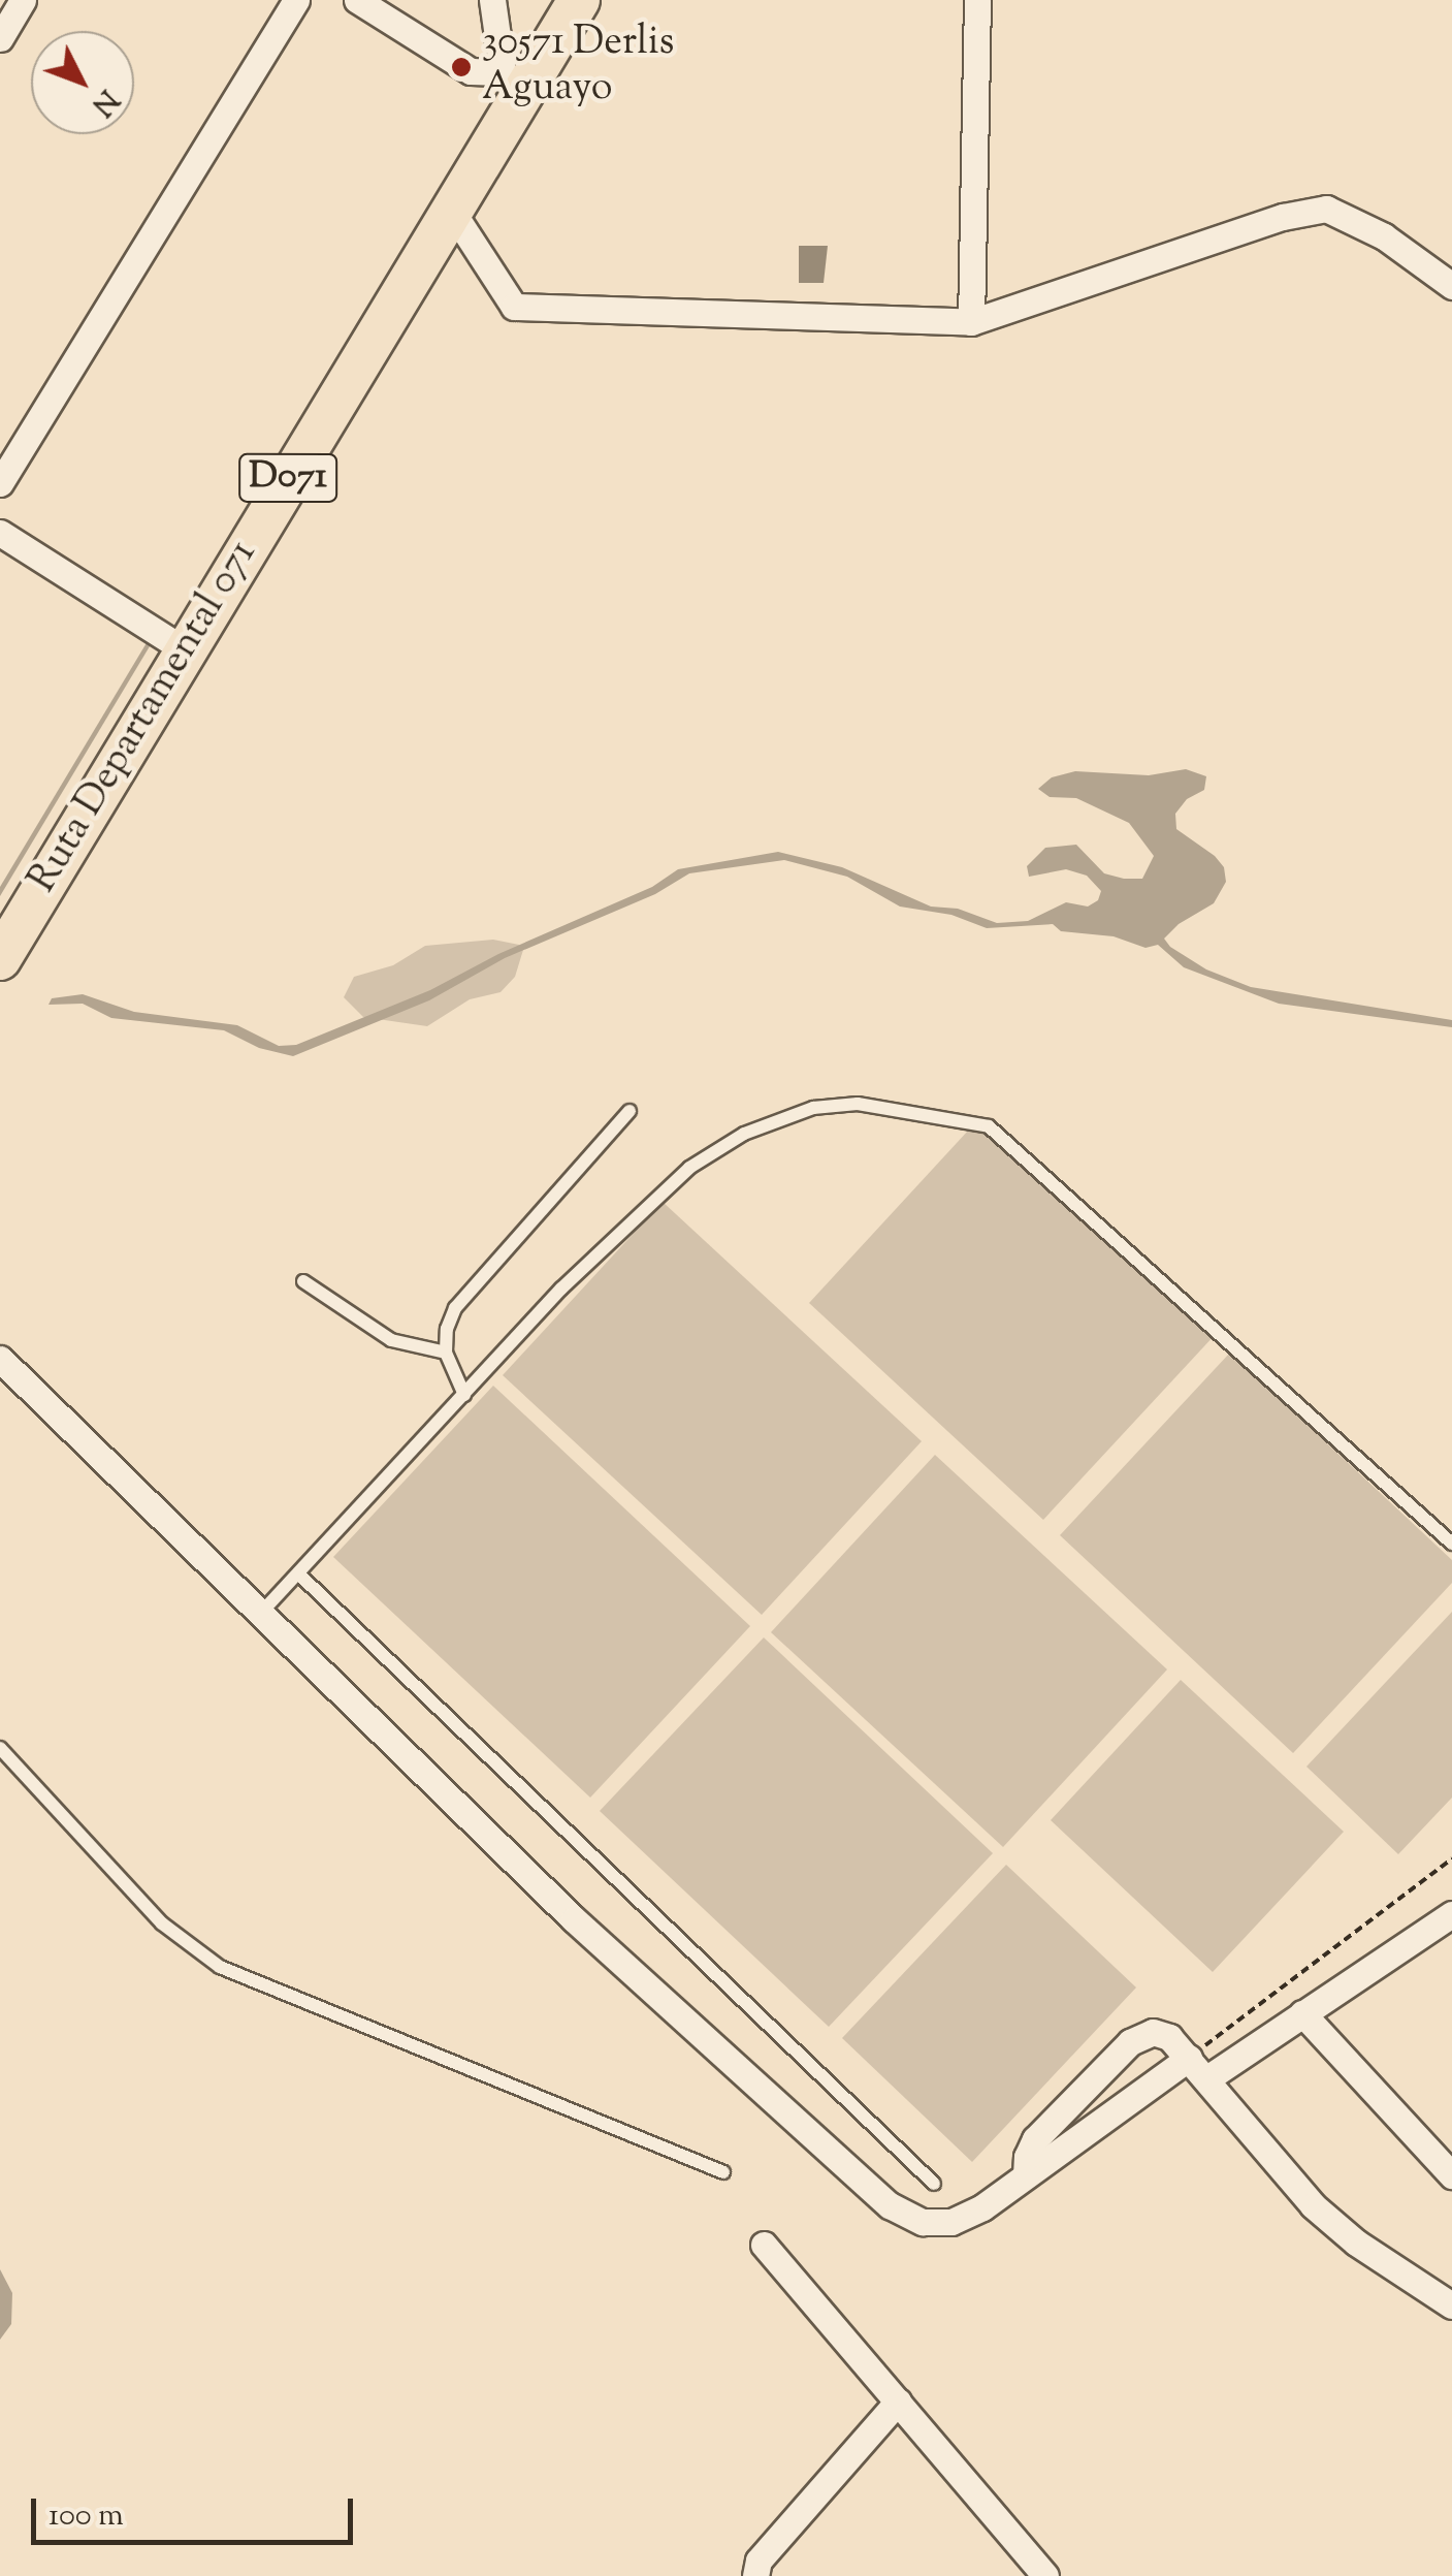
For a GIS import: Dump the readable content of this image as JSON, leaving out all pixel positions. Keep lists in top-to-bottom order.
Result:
{
  "streets": {
    "main road": ["D071", "Ruta Departamental 071"]
  },
  "places": ["30571 Derlis Aguayo"],
  "scale_bar": "100 m",
  "north": "bottom right"
}
